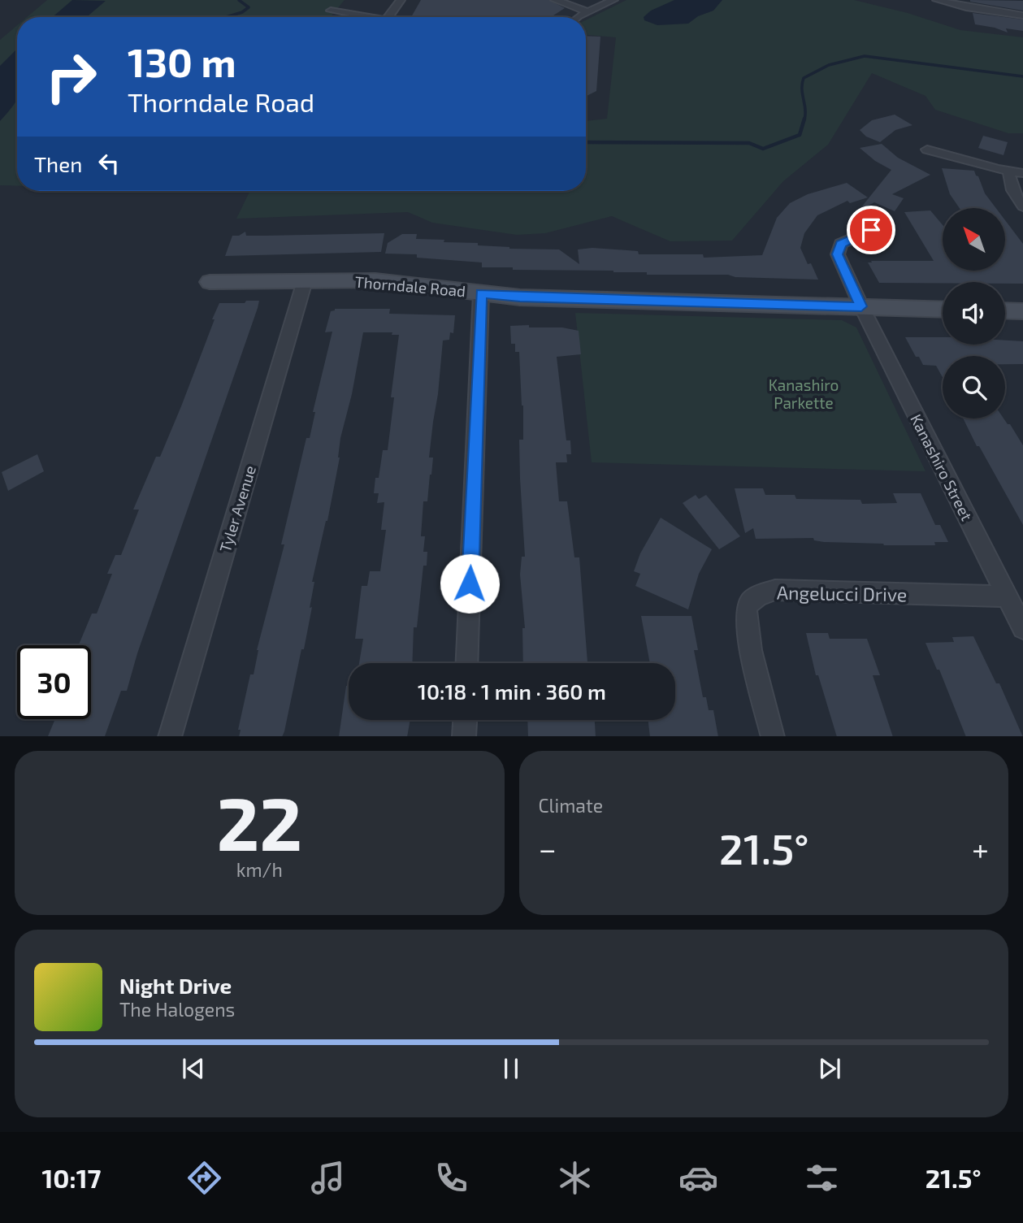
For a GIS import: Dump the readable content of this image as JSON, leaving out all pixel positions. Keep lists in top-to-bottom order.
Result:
{
  "streets": {
    "street": [
      "Thorndale Road",
      "Kanashiro Street",
      "Tyler Avenue",
      "Angelucci Drive"
    ]
  },
  "crossings": [
    ["Thorndale Road", "Kanashiro Street"],
    ["Thorndale Road", "Tyler Avenue"],
    ["Kanashiro Street", "Angelucci Drive"]
  ],
  "parks": ["Kanashiro Parkette"],
  "north": "top left",
  "page": {
    "turn": ["130 m", "Thorndale Road"],
    "then": "Then",
    "limit": "30",
    "trip": "10:18 · 1 min · 360 m",
    "tile": [
      ["22", "km/h"],
      "Climate"
    ],
    "heat": ["−", "21.5°", "+"],
    "song": ["Night Drive", "The Halogens"],
    "tabs": ["10:17", "21.5°"]
  }
}
